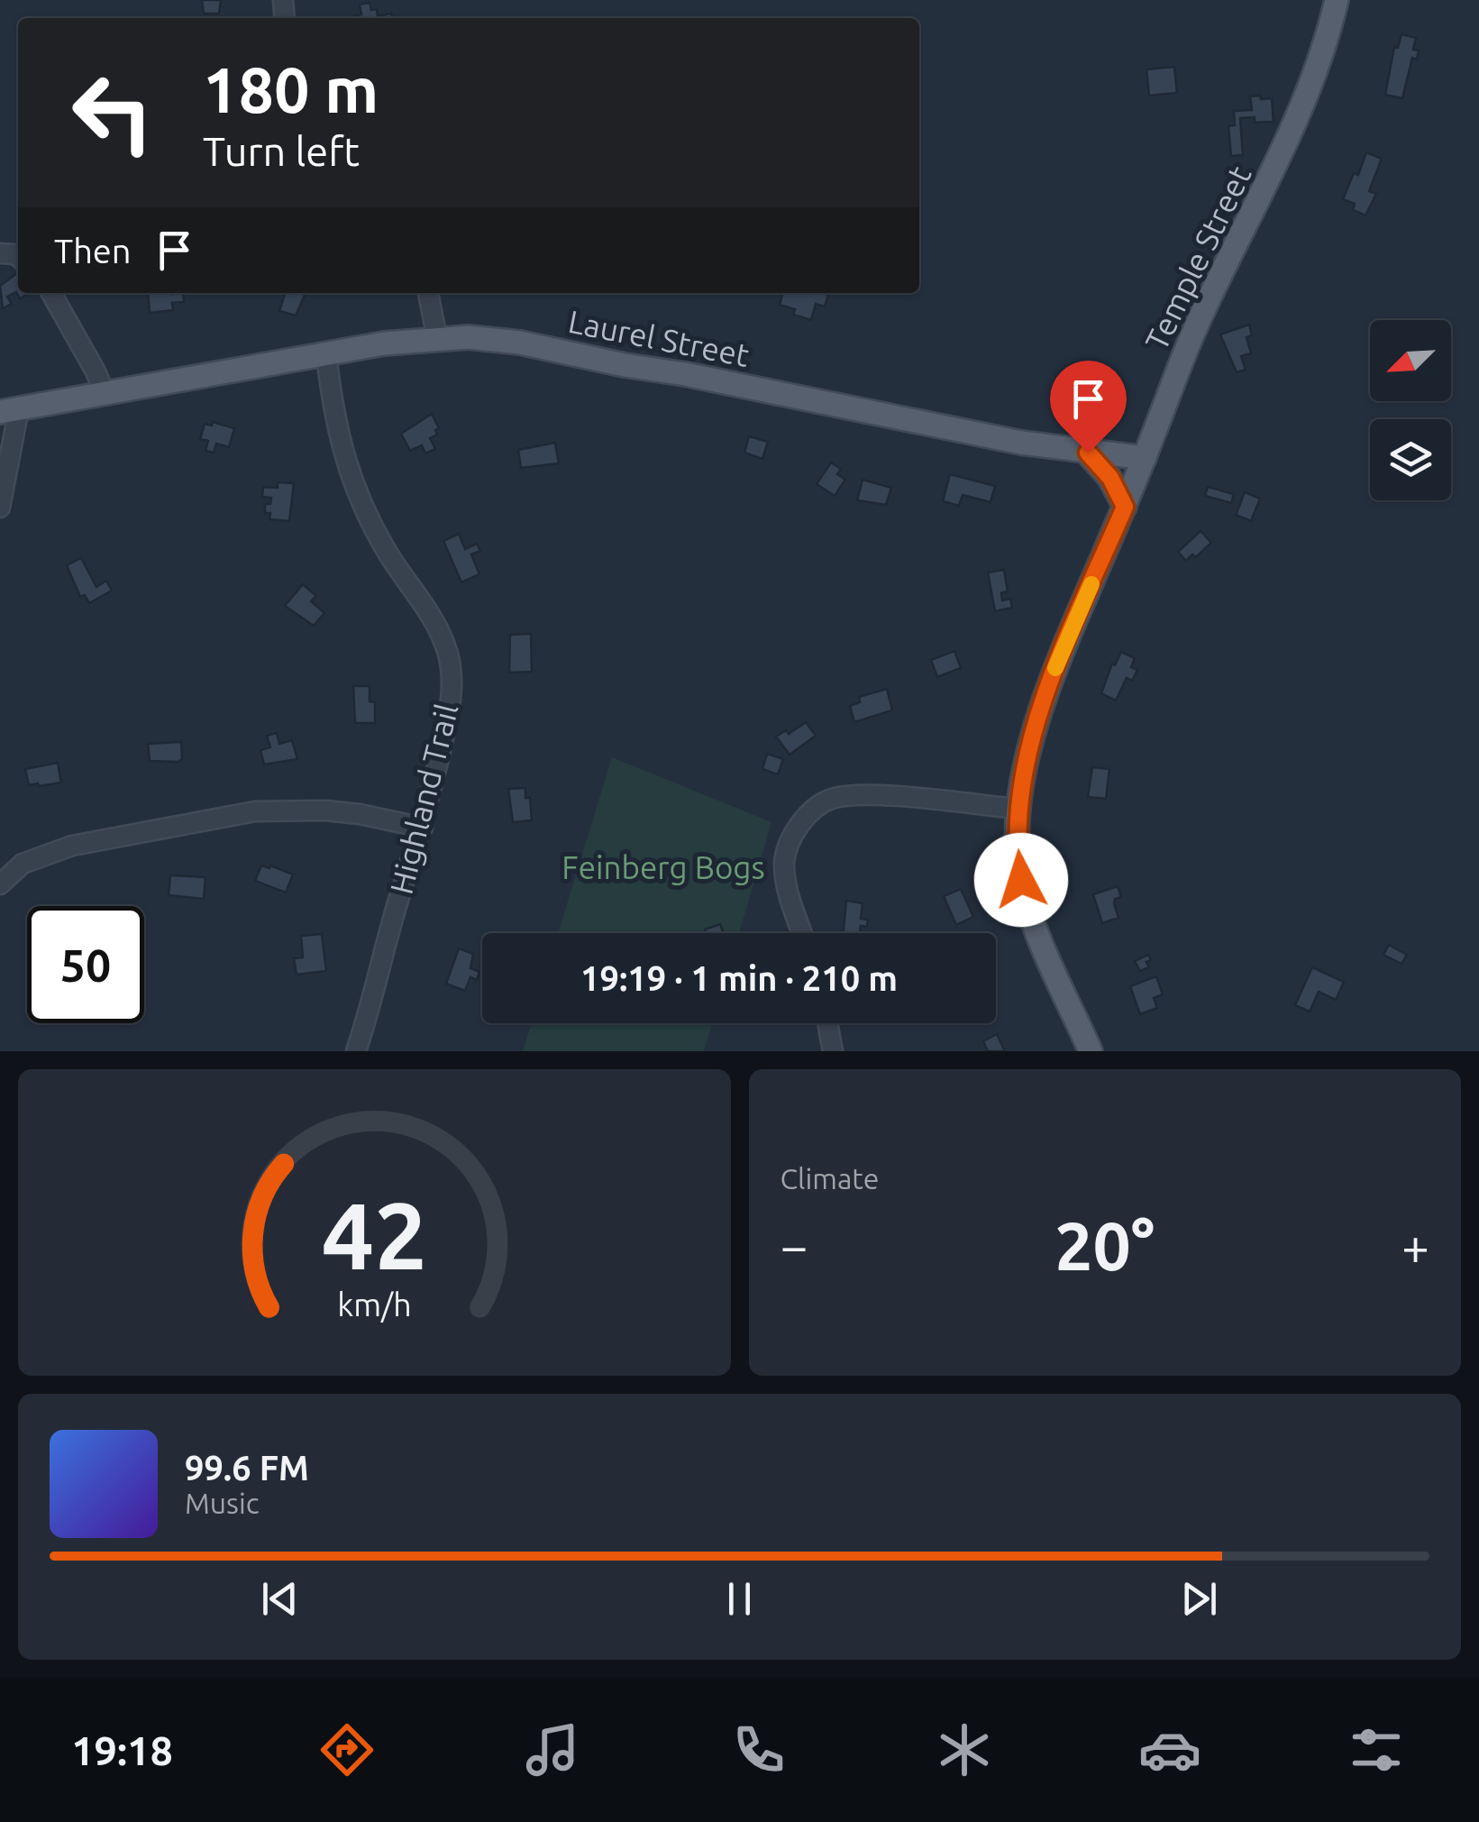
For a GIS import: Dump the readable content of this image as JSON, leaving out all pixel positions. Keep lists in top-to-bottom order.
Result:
{
  "streets": {
    "main road": ["Temple Street", "Laurel Street"],
    "street": ["Highland Trail"]
  },
  "crossings": [
    ["Temple Street", "Laurel Street"],
    ["Laurel Street", "Highland Trail"]
  ],
  "parks": ["Feinberg Bogs"],
  "north": "bottom left",
  "page": {
    "turn": ["180 m", "Turn left"],
    "then": "Then",
    "limit": "50",
    "trip": "19:19 · 1 min · 210 m",
    "tile": "Climate",
    "heat": ["−", "20°", "+"],
    "song": ["99.6 FM", "Music"],
    "tabs": "19:18",
    "gauge": ["42", "km/h"]
  }
}
